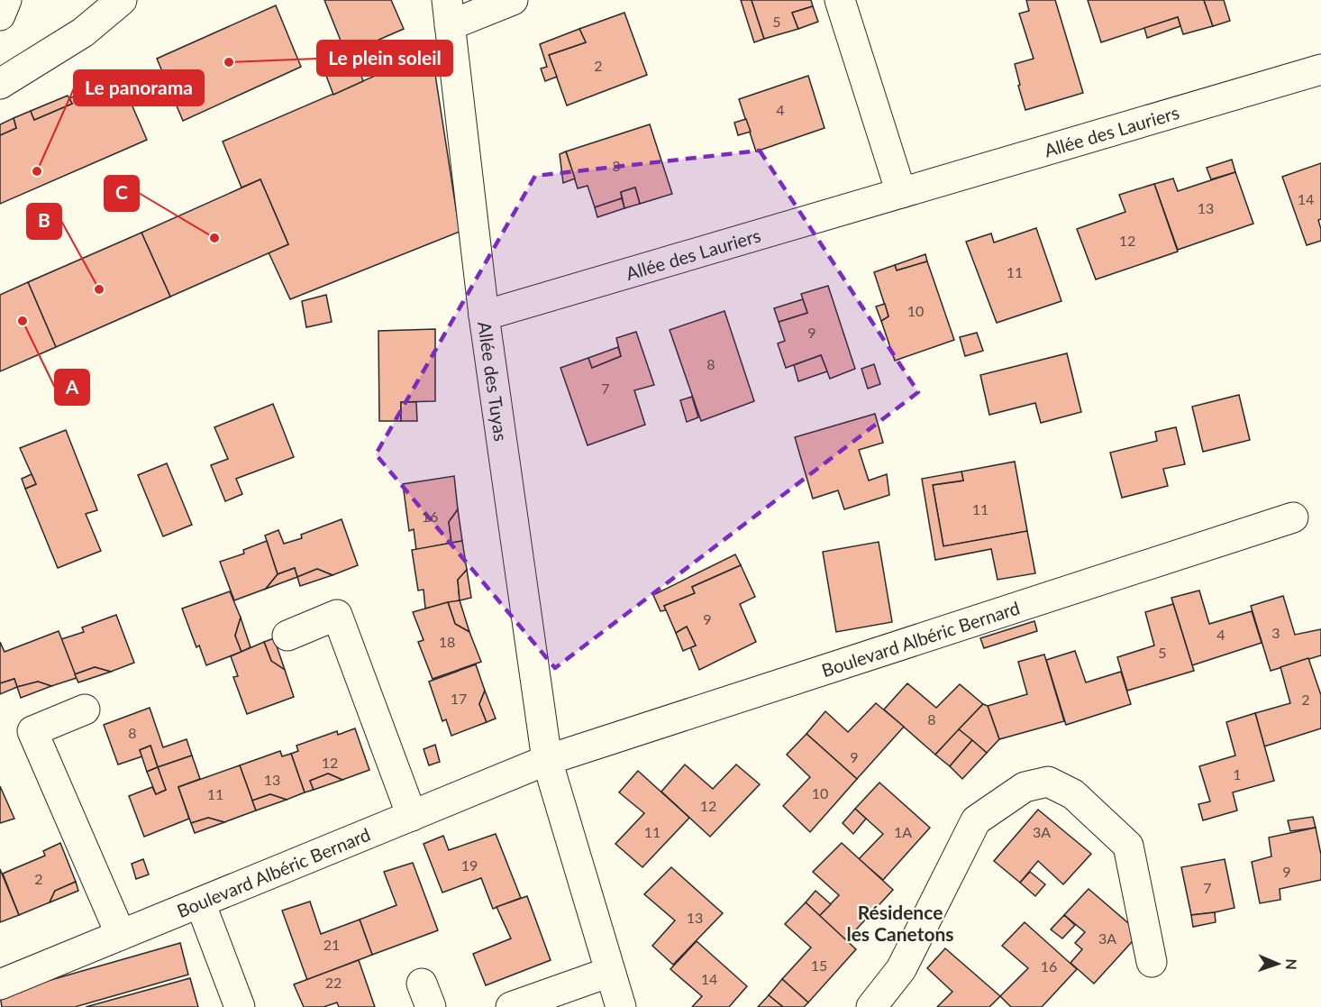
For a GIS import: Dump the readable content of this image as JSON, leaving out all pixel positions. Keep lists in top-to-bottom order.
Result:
{
  "streets": {
    "street": ["Allée des Lauriers", "Allée des Tuyas", "Boulevard Albéric Bernard"]
  },
  "crossings": [
    ["Allée des Lauriers", "Allée des Tuyas"],
    ["Allée des Tuyas", "Boulevard Albéric Bernard"]
  ],
  "districts": ["Résidence les Canetons"],
  "places": [
    "Le plein soleil",
    "Le panorama",
    "C",
    "B",
    "A"
  ],
  "house_numbers": [
    "5",
    "2",
    "4",
    "3",
    "14",
    "13",
    "12",
    "11",
    "10",
    "9",
    "8",
    "7",
    "11",
    "16",
    "9",
    "3",
    "4",
    "18",
    "5",
    "17",
    "2",
    "8",
    "8",
    "9",
    "12",
    "1",
    "13",
    "10",
    "11",
    "12",
    "11",
    "1A",
    "3A",
    "19",
    "9",
    "2",
    "7",
    "13",
    "3A",
    "21",
    "15",
    "16",
    "14",
    "22"
  ],
  "north": "right"
}
